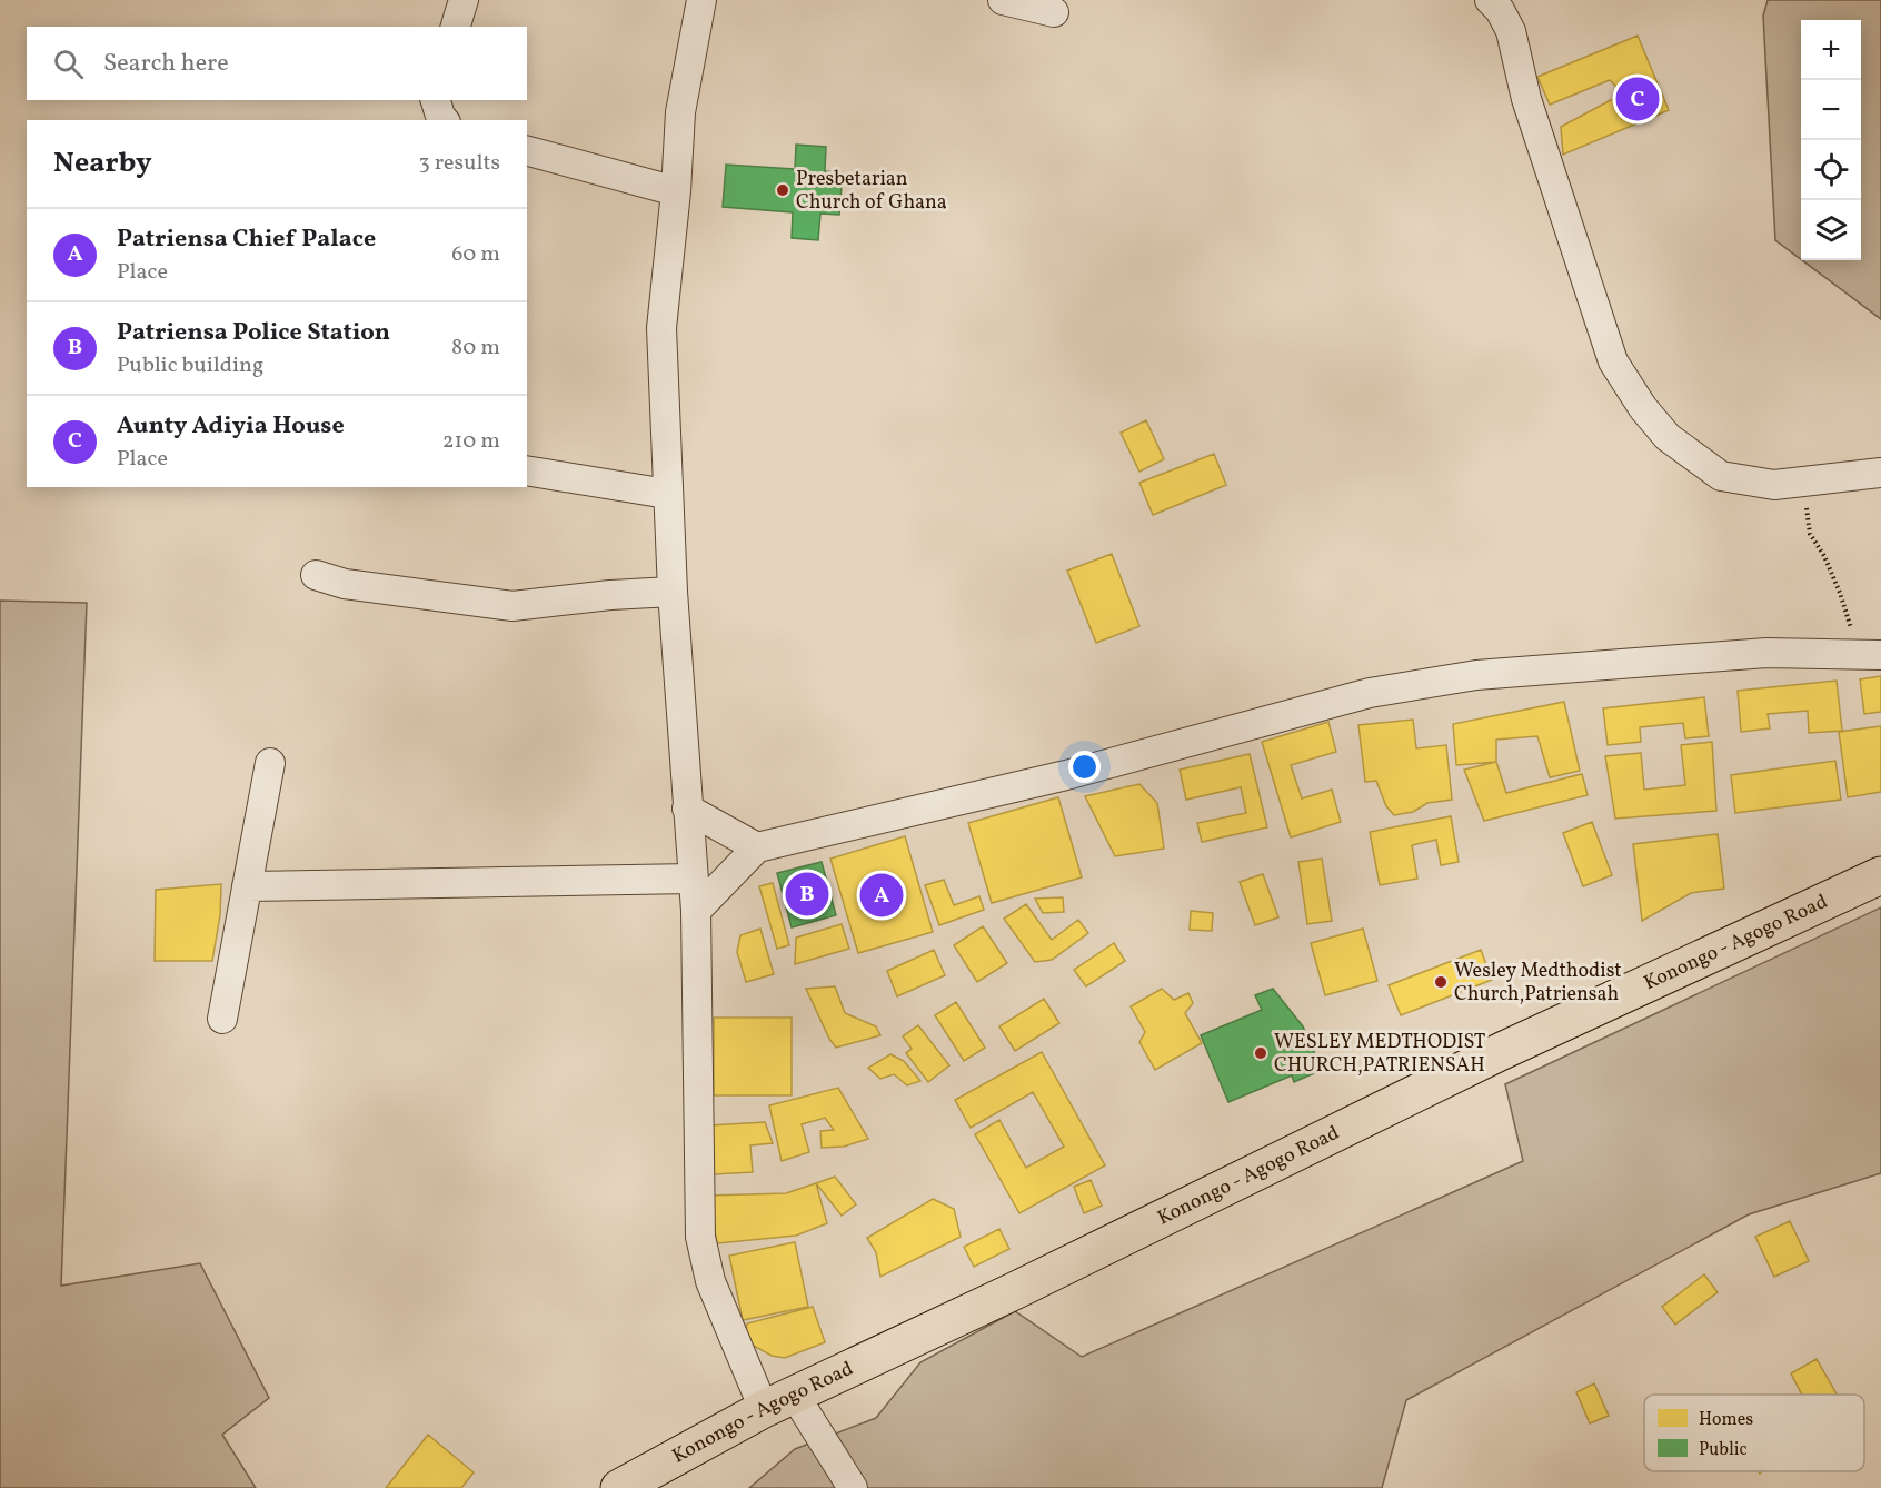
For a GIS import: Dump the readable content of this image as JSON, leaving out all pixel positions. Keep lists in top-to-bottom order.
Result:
{
  "streets": {
    "main road": ["Konongo - Agogo Road"]
  },
  "places": ["Presbetarian Church of Ghana", "Wesley Medthodist Church,Patriensah", "WESLEY MEDTHODIST CHURCH,PATRIENSAH"],
  "legend": ["Homes", "Public"],
  "page": {
    "map_buttons": ["+", "−"],
    "search": "Search here",
    "pins": ["C", "B", "A"],
    "heading": ["Nearby", "3 results"],
    "list": [
      {
        "mark": "A",
        "name": "Patriensa Chief Palace",
        "note": "Place",
        "value": "60 m"
      },
      {
        "mark": "B",
        "name": "Patriensa Police Station",
        "note": "Public building",
        "value": "80 m"
      },
      {
        "mark": "C",
        "name": "Aunty Adiyia House",
        "note": "Place",
        "value": "210 m"
      }
    ]
  }
}
